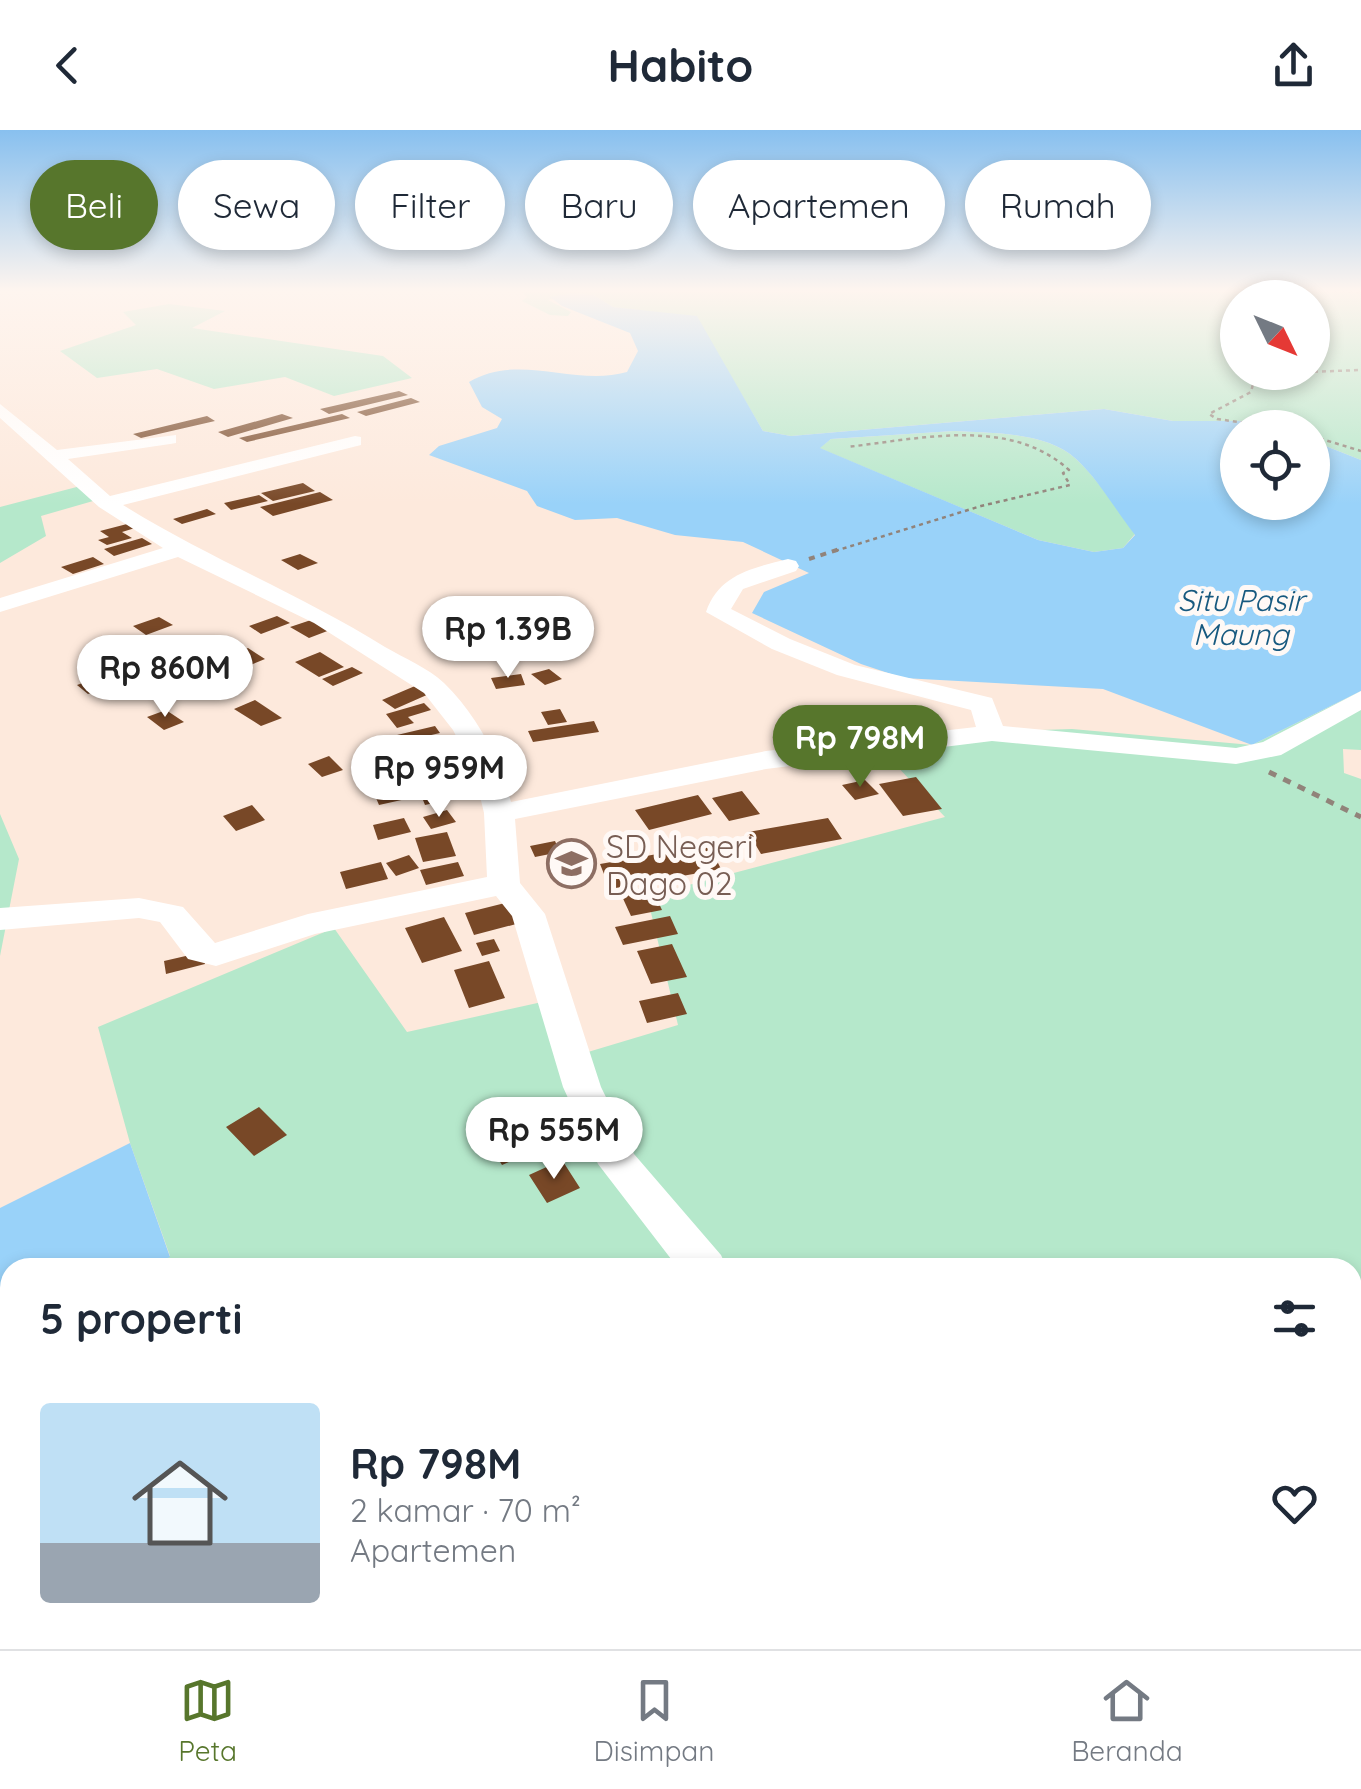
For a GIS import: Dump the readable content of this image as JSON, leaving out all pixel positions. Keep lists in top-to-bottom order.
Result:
{
  "water": ["Situ Pasir Maung"],
  "places": {
    "school or university": ["SD Negeri Dago 02"]
  },
  "north": "bottom right",
  "page": {
    "header": "Habito",
    "chip": [
      "Beli",
      "Sewa",
      "Filter",
      "Baru",
      "Apartemen",
      "Rumah"
    ],
    "price": [
      "Rp 1.39B",
      "Rp 860M",
      "Rp 798M",
      "Rp 959M",
      "Rp 555M"
    ],
    "heading": "5 properti",
    "list": [
      {
        "name": "Rp 798M",
        "note": "2 kamar · 70 m² · Apartemen"
      }
    ],
    "tabs": ["Peta", "Disimpan", "Beranda"]
  }
}
